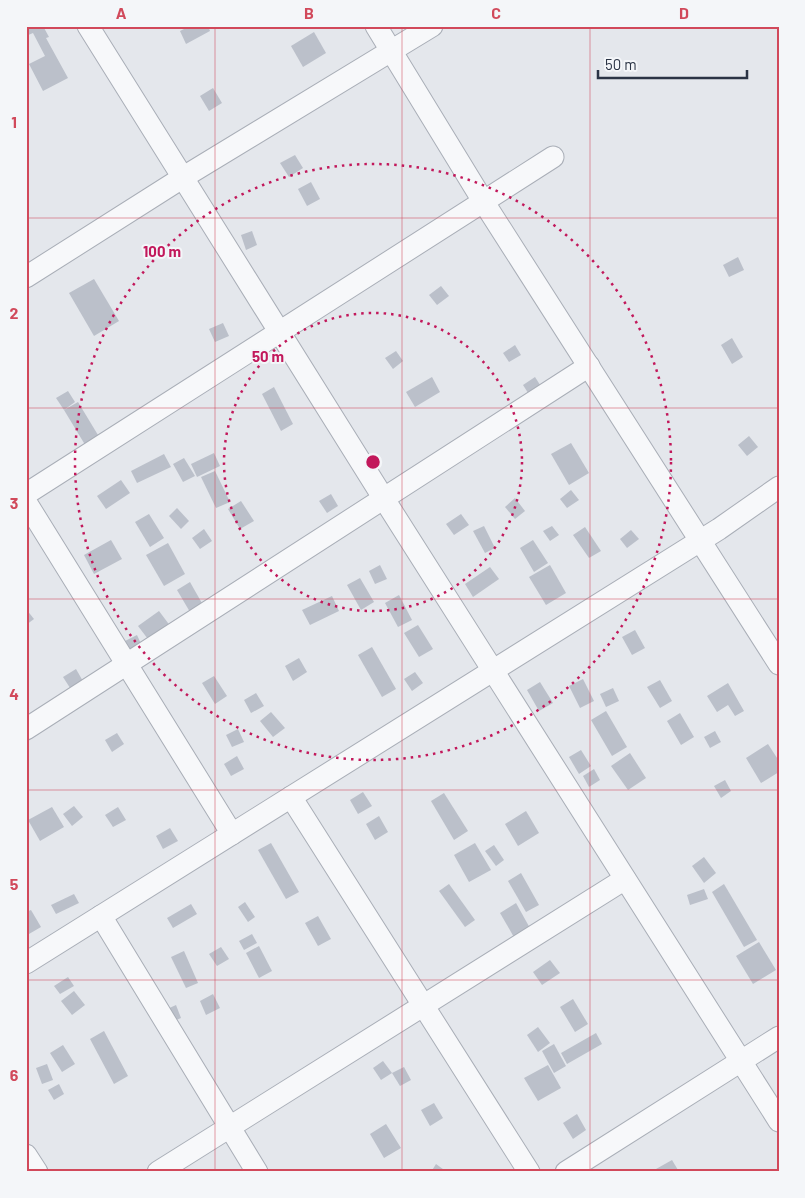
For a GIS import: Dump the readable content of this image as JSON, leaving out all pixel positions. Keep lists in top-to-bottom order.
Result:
{
  "scale_bar": "50 m",
  "grid": {
    "columns": [
      "A",
      "B",
      "C",
      "D"
    ],
    "rows": [
      "1",
      "2",
      "3",
      "4",
      "5",
      "6"
    ]
  },
  "rings": ["100 m", "50 m"]
}
